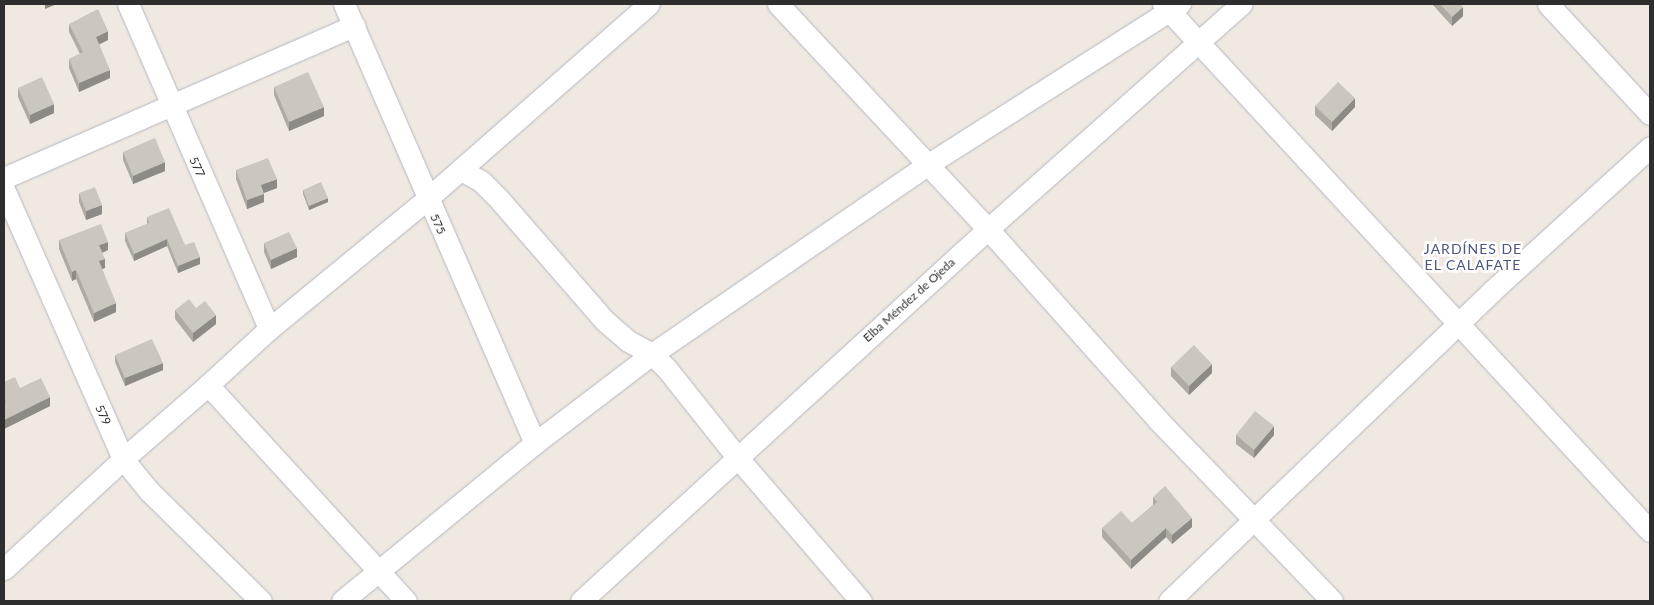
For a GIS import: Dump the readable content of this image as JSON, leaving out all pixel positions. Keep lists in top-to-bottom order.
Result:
{
  "streets": {
    "street": [
      "577",
      "575",
      "Elba Méndez de Ojeda",
      "579"
    ]
  },
  "districts": ["JARDÍNES DE EL CALAFATE"]
}
